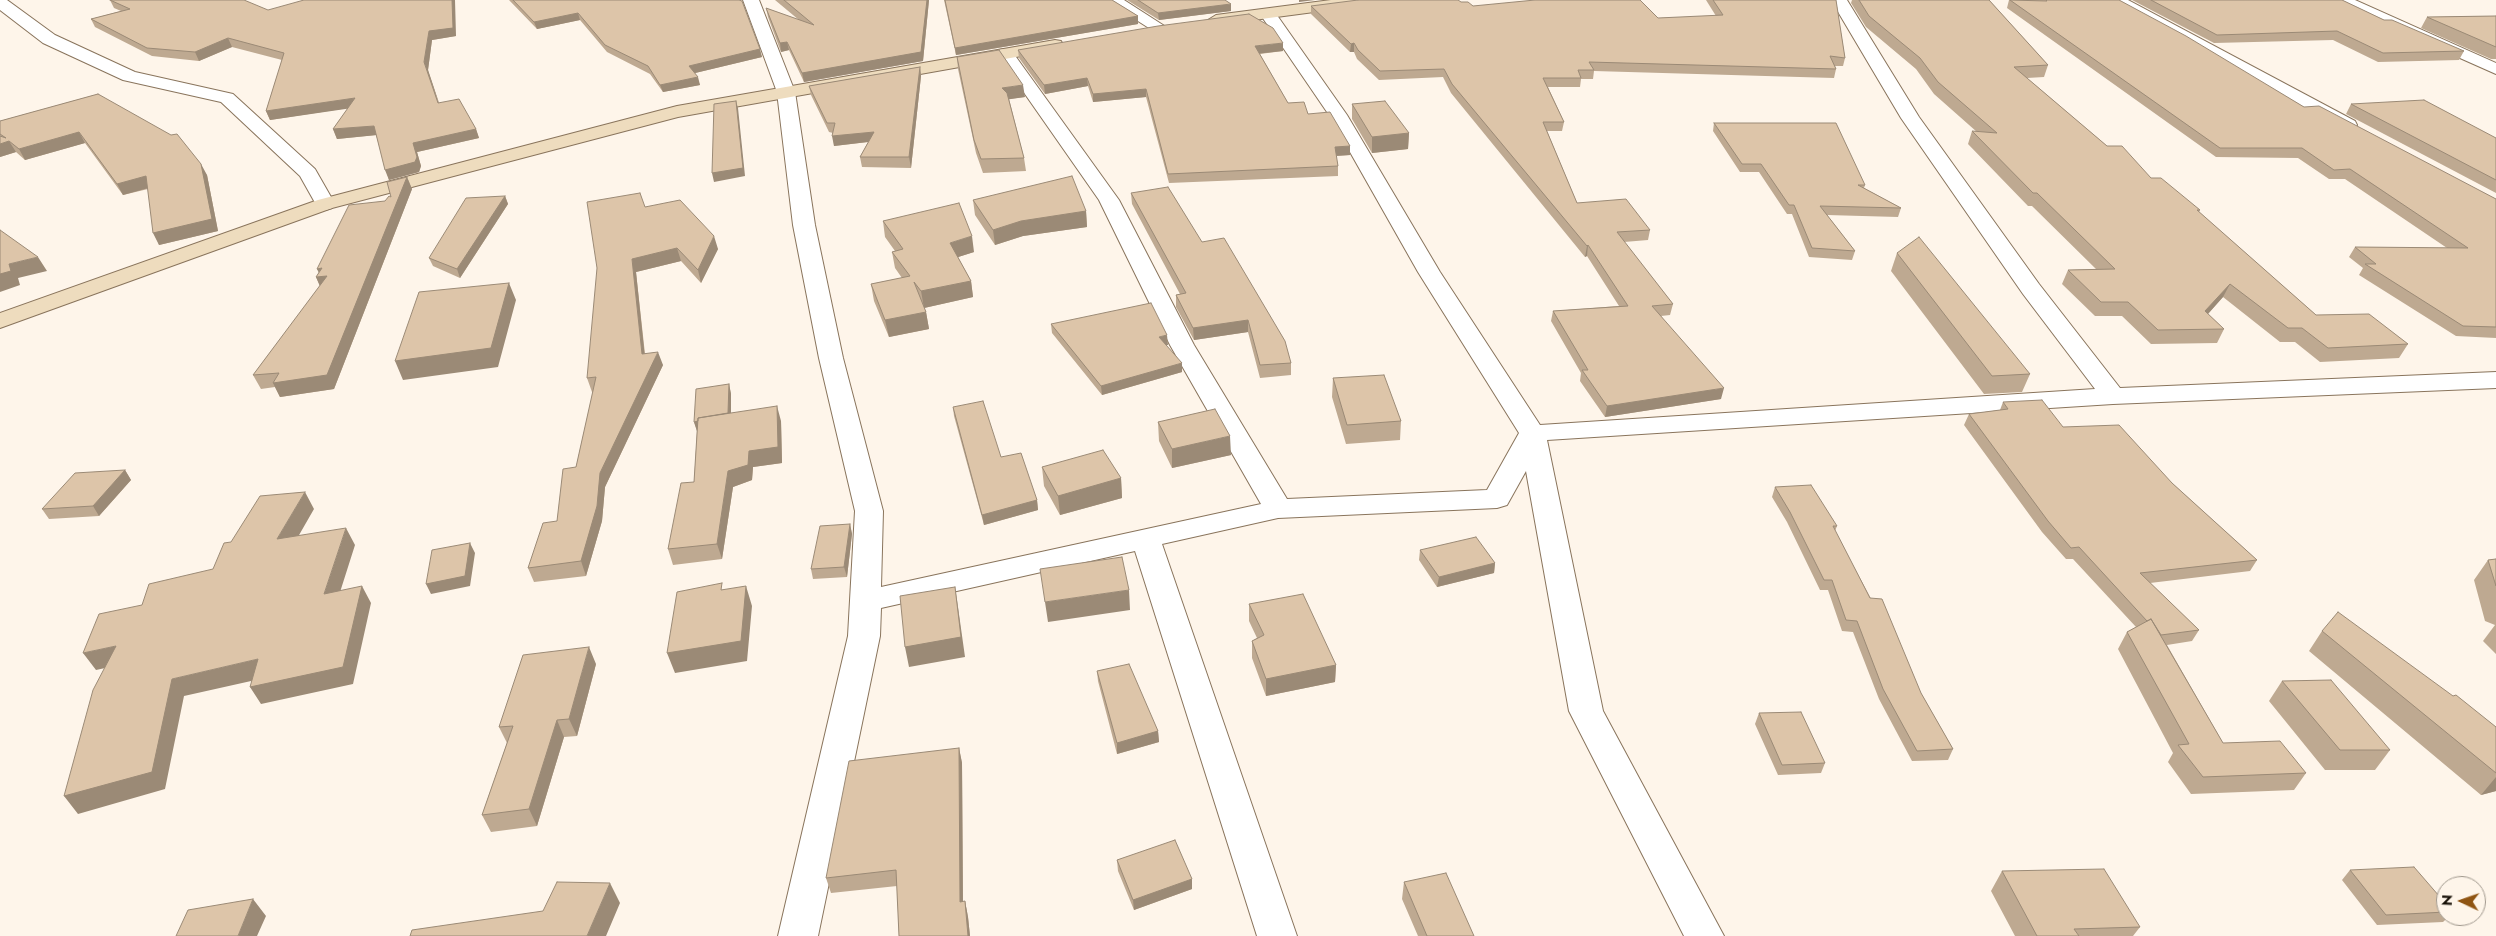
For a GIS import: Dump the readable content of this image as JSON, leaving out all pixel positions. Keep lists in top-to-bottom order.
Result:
{
  "north": "left"
}
